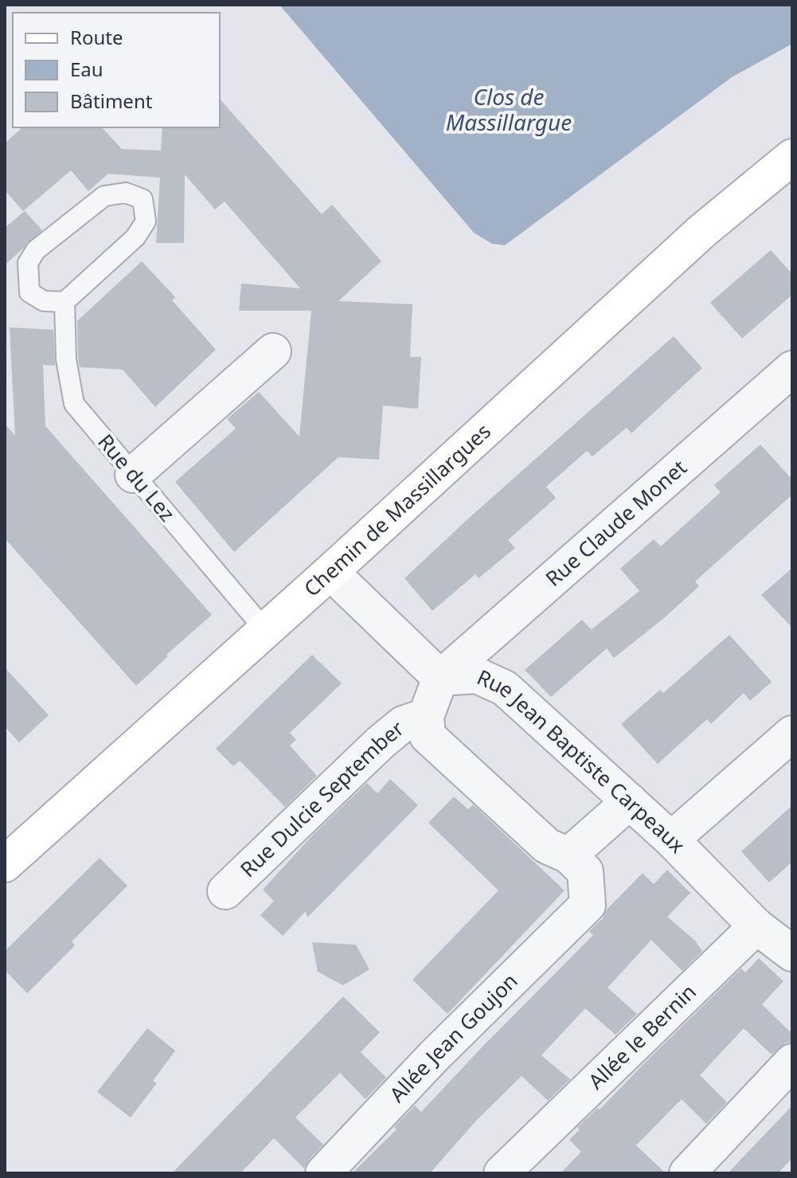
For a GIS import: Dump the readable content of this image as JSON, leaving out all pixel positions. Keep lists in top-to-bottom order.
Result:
{
  "streets": {
    "street": [
      "Chemin de Massillargues",
      "Rue Claude Monet",
      "Rue Jean Baptiste Carpeaux",
      "Rue Dulcie September",
      "Allée le Bernin",
      "Allée Jean Goujon"
    ],
    "lane": ["Rue du Lez"]
  },
  "crossings": [
    ["Rue du Lez", "Chemin de Massillargues"],
    ["Chemin de Massillargues", "Rue Jean Baptiste Carpeaux"],
    ["Rue Claude Monet", "Rue Jean Baptiste Carpeaux"],
    ["Rue Jean Baptiste Carpeaux", "Allée le Bernin"]
  ],
  "water": ["Clos de Massillargue"],
  "legend": ["Route", "Eau", "Bâtiment"]
}
